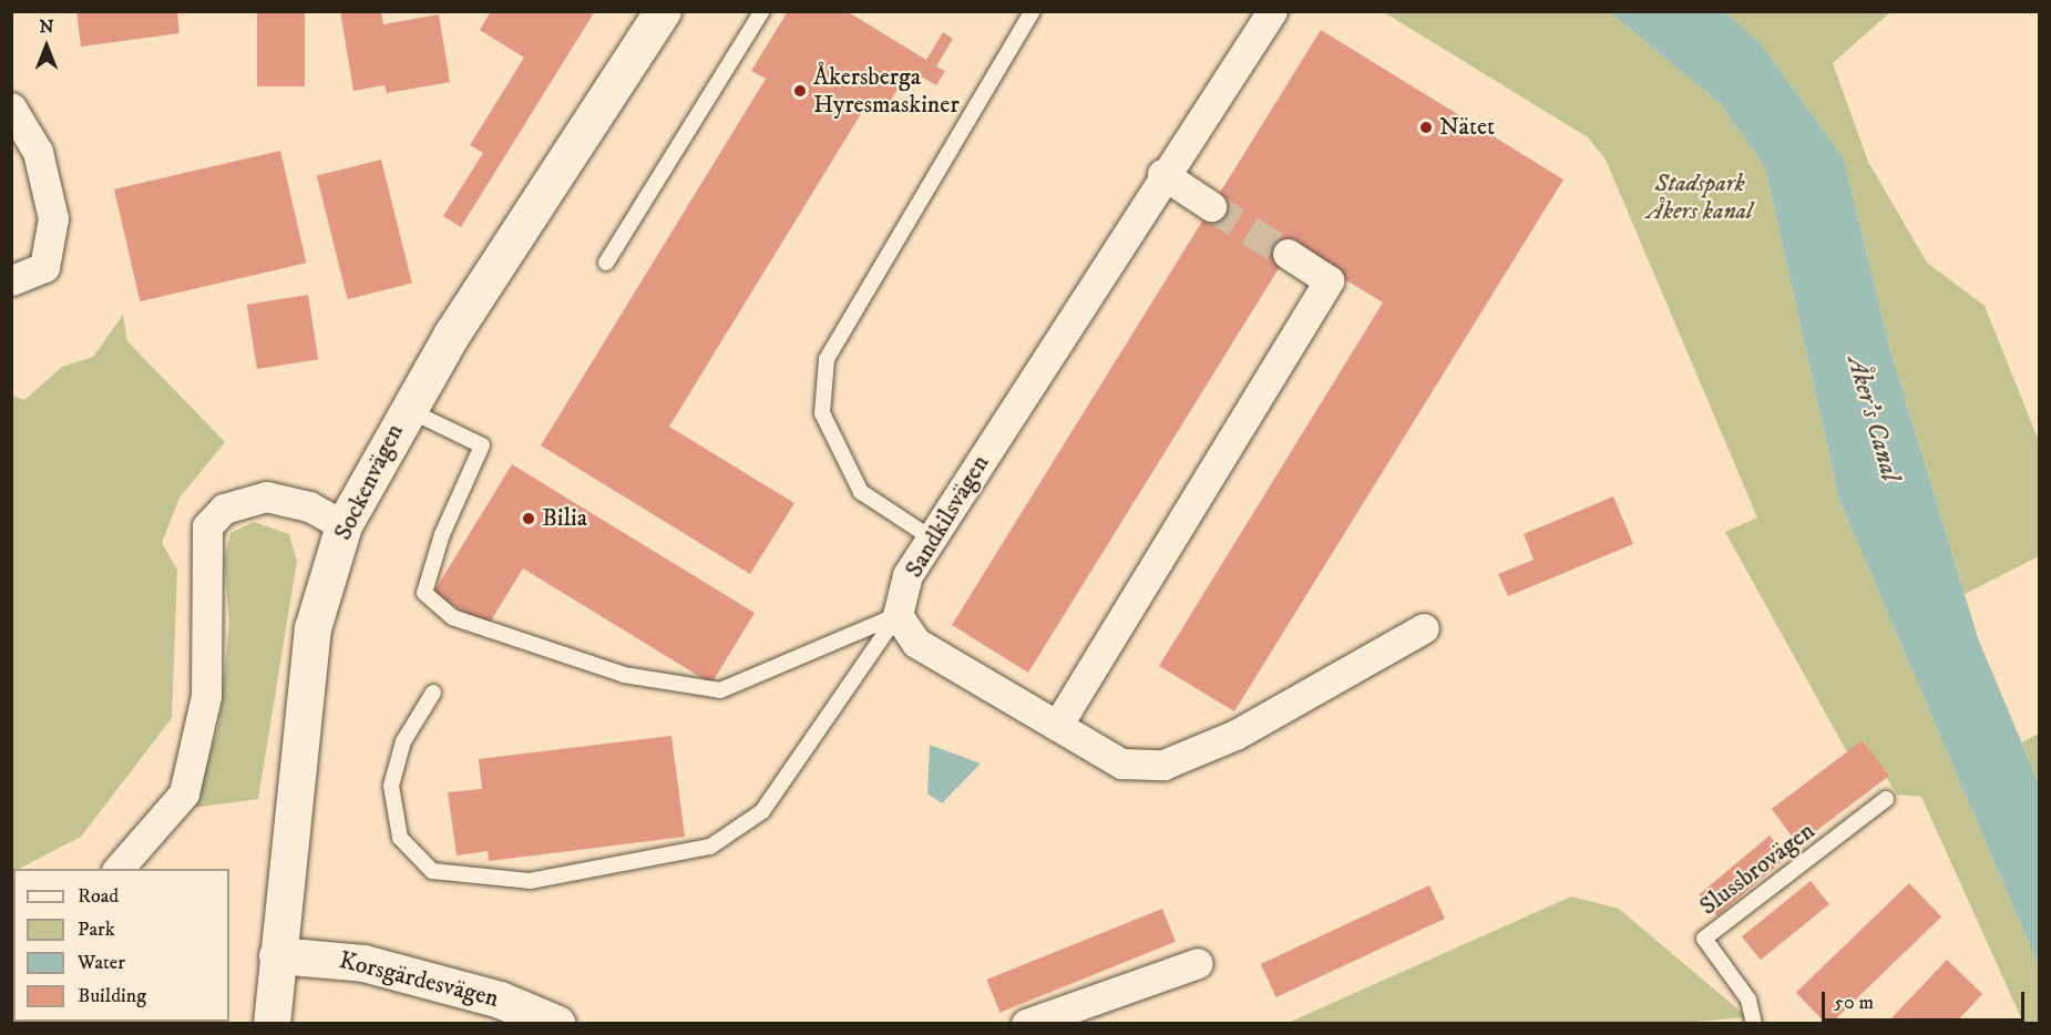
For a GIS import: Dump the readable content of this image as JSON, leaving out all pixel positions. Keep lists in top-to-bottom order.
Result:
{
  "streets": {
    "street": ["Sockenvägen", "Sandkilsvägen", "Korsgärdesvägen"],
    "lane": ["Slussbrovägen"]
  },
  "crossings": [
    ["Sockenvägen", "Korsgärdesvägen"]
  ],
  "water": ["Åker's Canal"],
  "parks": ["Stadspark Åkers kanal"],
  "places": ["Åkersberga Hyresmaskiner", "Nätet", "Bilia"],
  "legend": [
    "Road",
    "Park",
    "Water",
    "Building"
  ],
  "scale_bar": "50 m",
  "north": "top"
}
